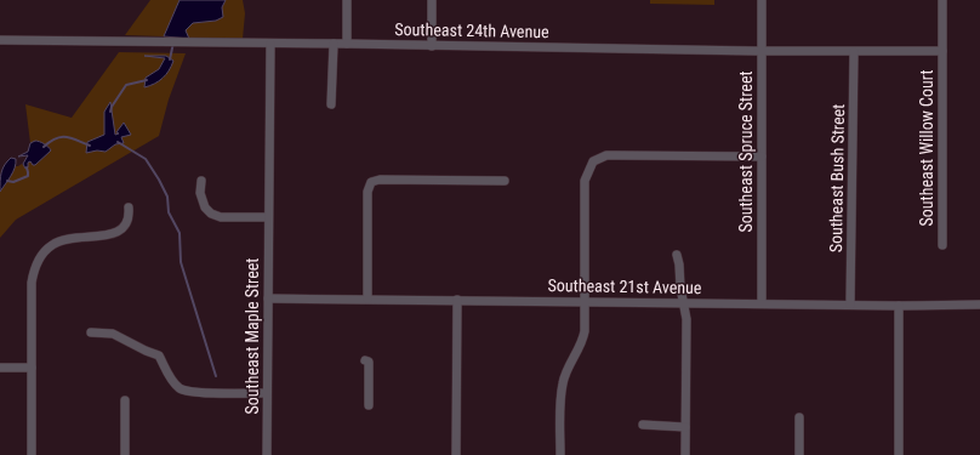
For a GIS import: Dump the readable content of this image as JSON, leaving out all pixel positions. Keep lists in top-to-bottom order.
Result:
{
  "streets": {
    "street": [
      "Southeast 24th Avenue",
      "Southeast Willow Court",
      "Southeast Spruce Street",
      "Southeast Bush Street",
      "Southeast 21st Avenue",
      "Southeast Maple Street"
    ]
  },
  "crossings": [
    ["Southeast 24th Avenue", "Southeast Willow Court"],
    ["Southeast 24th Avenue", "Southeast Spruce Street"],
    ["Southeast 24th Avenue", "Southeast Bush Street"],
    ["Southeast 24th Avenue", "Southeast Maple Street"],
    ["Southeast Spruce Street", "Southeast 21st Avenue"],
    ["Southeast Bush Street", "Southeast 21st Avenue"],
    ["Southeast 21st Avenue", "Southeast Maple Street"]
  ]
}
